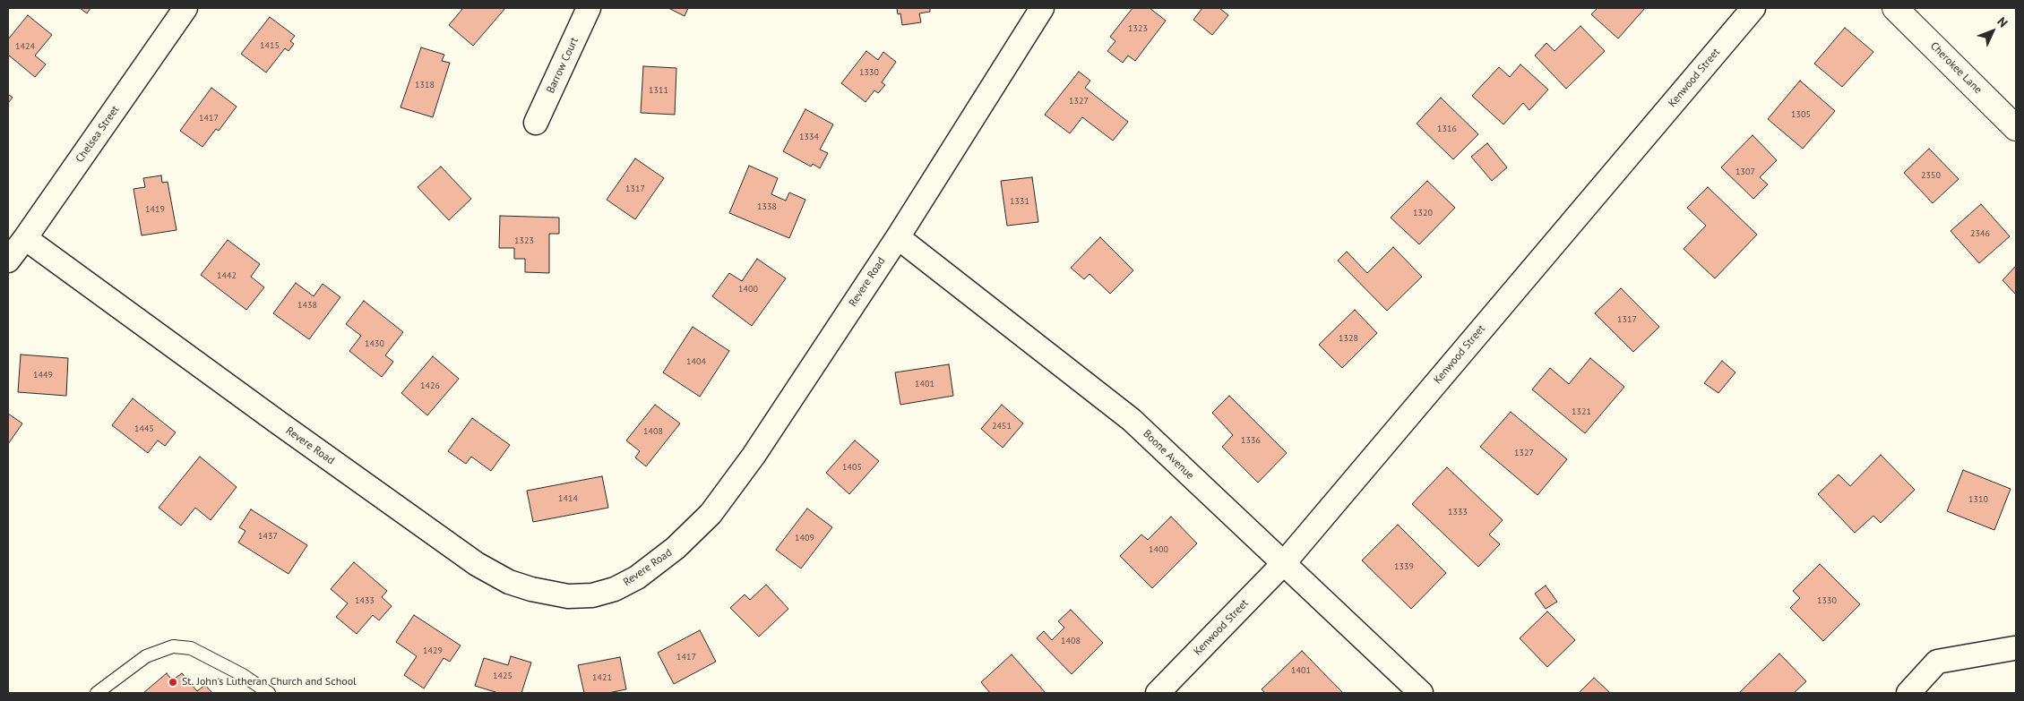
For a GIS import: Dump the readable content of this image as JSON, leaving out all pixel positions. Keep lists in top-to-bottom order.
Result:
{
  "streets": {
    "street": [
      "Barrow Court",
      "Cherokee Lane",
      "Kenwood Street",
      "Chelsea Street",
      "Revere Road",
      "Boone Avenue"
    ]
  },
  "crossings": [
    ["Kenwood Street", "Boone Avenue"],
    ["Chelsea Street", "Revere Road"],
    ["Revere Road", "Boone Avenue"]
  ],
  "places": ["St. John's Lutheran Church and School"],
  "house_numbers": [
    "1323",
    "1415",
    "1424",
    "1330",
    "1318",
    "1311",
    "1327",
    "1305",
    "1417",
    "1316",
    "1334",
    "1307",
    "2350",
    "1317",
    "1331",
    "1338",
    "1419",
    "1320",
    "2346",
    "1323",
    "1442",
    "1400",
    "1438",
    "1317",
    "1328",
    "1430",
    "1404",
    "1449",
    "1401",
    "1426",
    "1321",
    "2451",
    "1445",
    "1408",
    "1336",
    "1327",
    "1405",
    "1414",
    "1310",
    "1333",
    "1437",
    "1409",
    "1400",
    "1339",
    "1433",
    "1330",
    "1408",
    "1429",
    "1417",
    "1401",
    "1425",
    "1421"
  ],
  "north": "top right"
}
